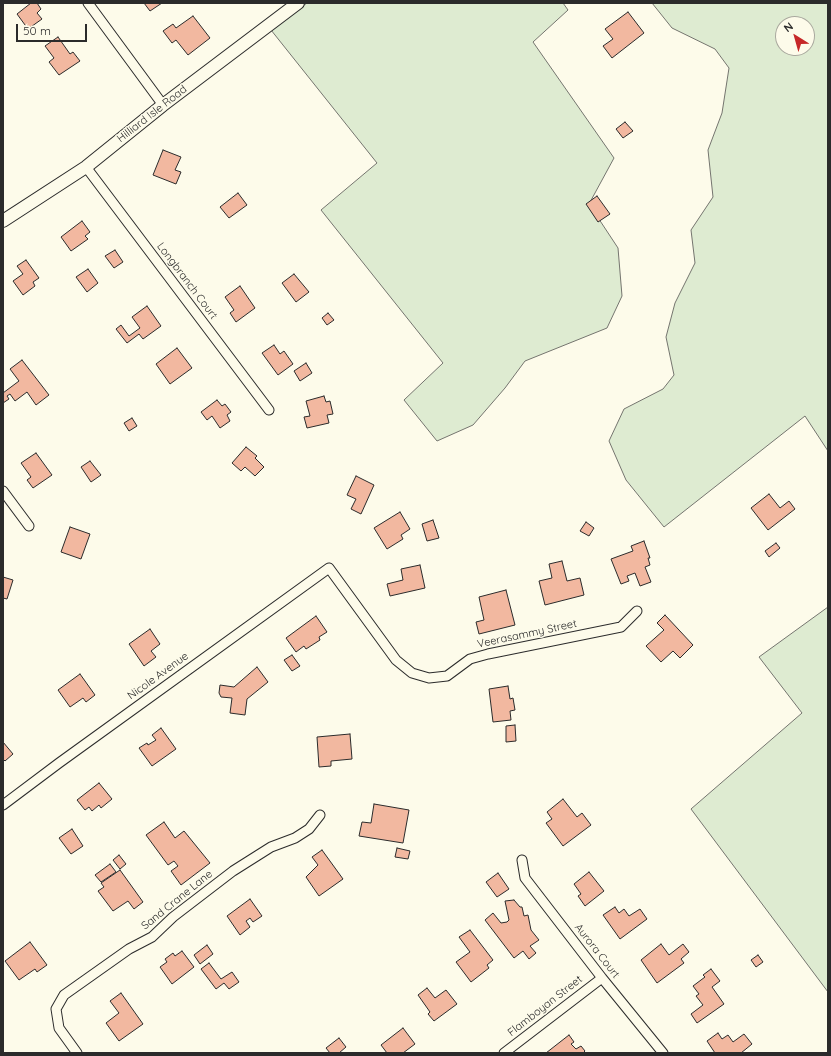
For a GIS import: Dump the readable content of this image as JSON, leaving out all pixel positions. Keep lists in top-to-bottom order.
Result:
{
  "streets": {
    "street": [
      "Hilliard Isle Road",
      "Longbranch Court",
      "Veerasammy Street",
      "Nicole Avenue",
      "Sand Crane Lane",
      "Aurora Court",
      "Flamboyan Street"
    ]
  },
  "crossings": [
    ["Hilliard Isle Road", "Longbranch Court"],
    ["Veerasammy Street", "Nicole Avenue"],
    ["Aurora Court", "Flamboyan Street"]
  ],
  "scale_bar": "50 m",
  "north": "top left"
}
